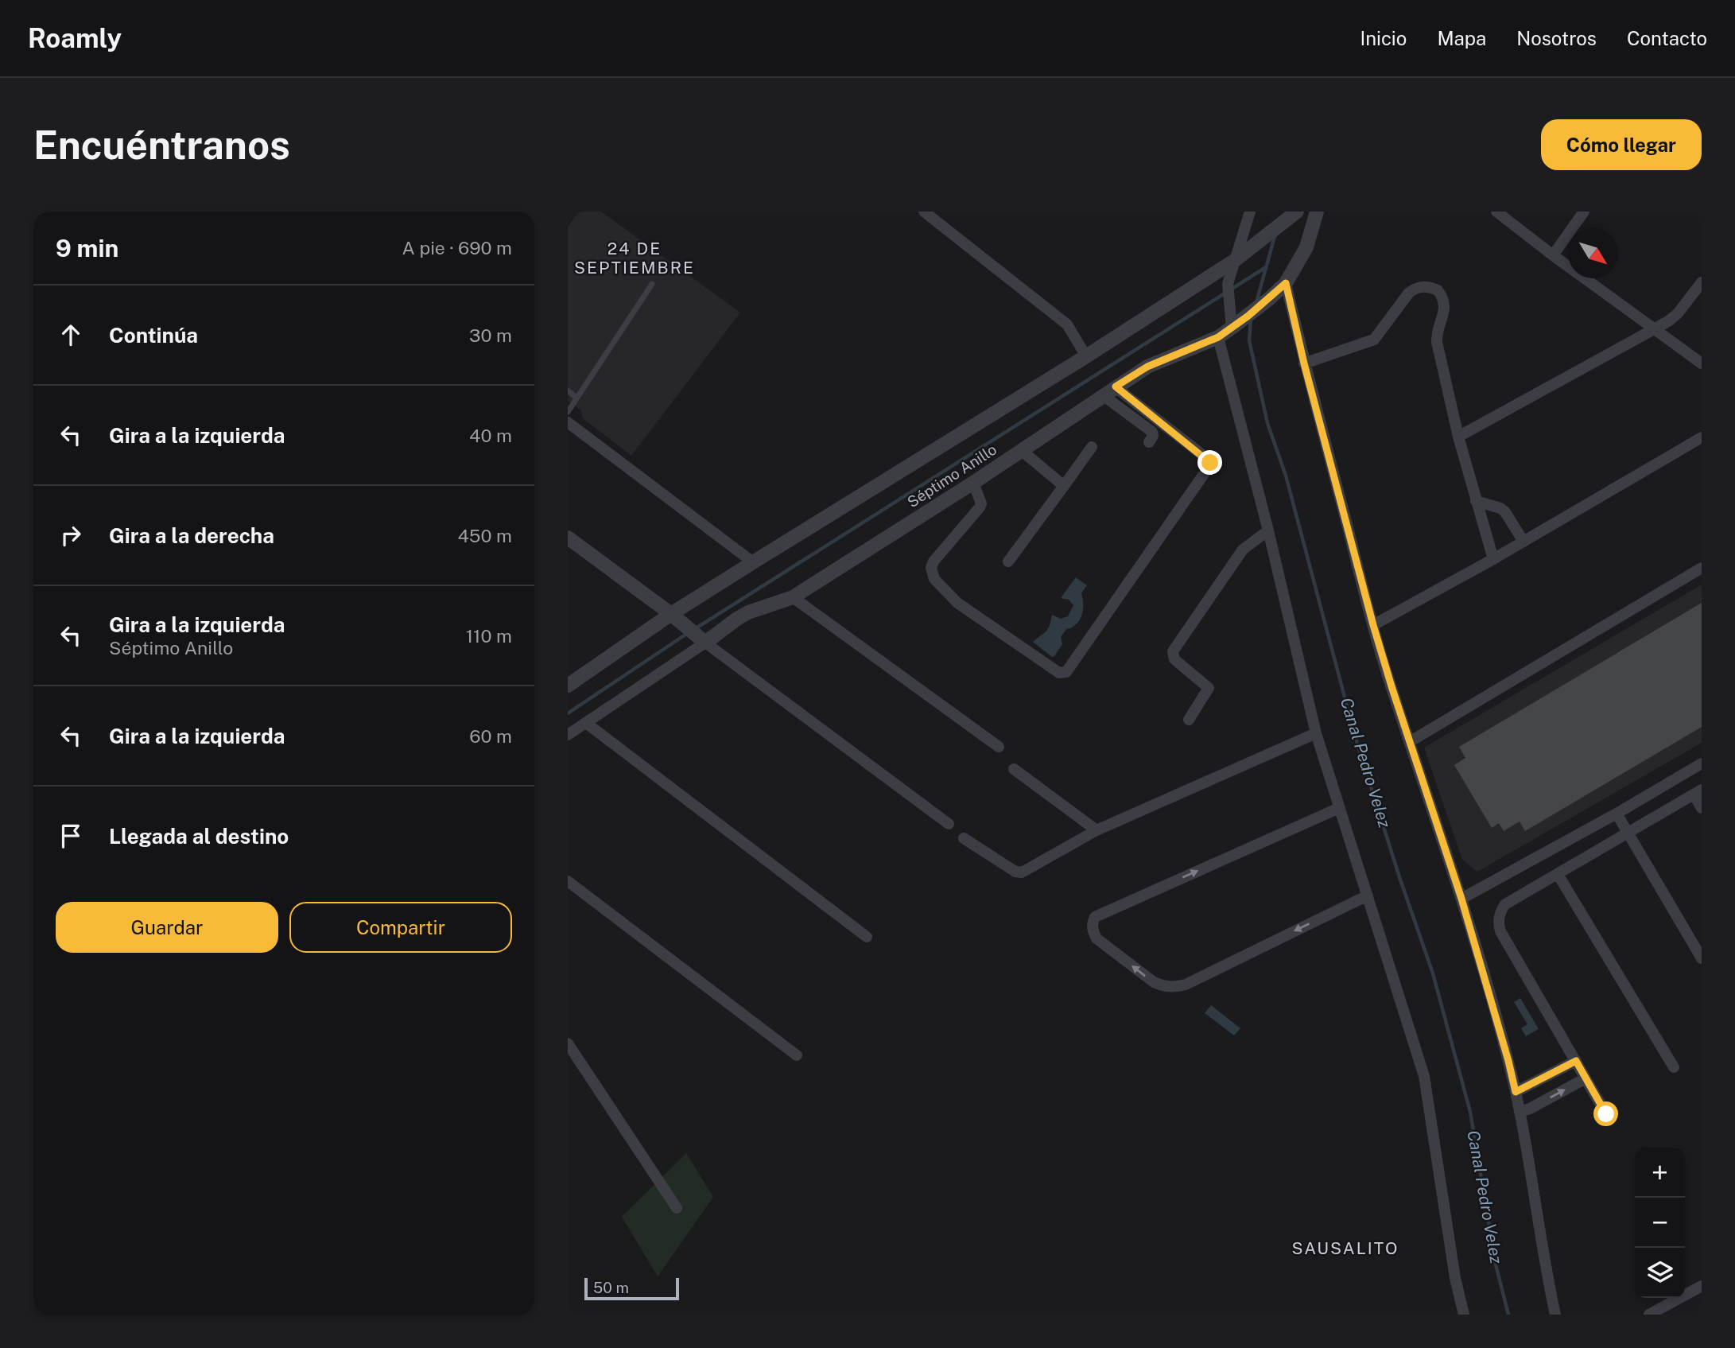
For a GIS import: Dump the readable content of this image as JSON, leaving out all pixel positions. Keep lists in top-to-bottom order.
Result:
{
  "streets": {
    "street": ["Séptimo Anillo"]
  },
  "districts": ["24 DE SEPTIEMBRE", "SAUSALITO"],
  "water": ["Canal Pedro Velez"],
  "scale_bar": "50 m",
  "north": "bottom right",
  "page": {
    "header": "Roamly",
    "nav": [
      "Inicio",
      "Mapa",
      "Nosotros",
      "Contacto"
    ],
    "buttons": [
      "Cómo llegar",
      ["Guardar", "Compartir"]
    ],
    "title": "Encuéntranos",
    "heading": ["9 min", "A pie · 690 m"],
    "list": [
      ["Continúa", "30 m"],
      ["Gira a la izquierda", "40 m"],
      ["Gira a la derecha", "450 m"],
      ["Gira a la izquierda", "Séptimo Anillo", "110 m"],
      ["Gira a la izquierda", "60 m"],
      "Llegada al destino"
    ],
    "map_buttons": ["+", "−"],
    "scale": "50 m"
  }
}
